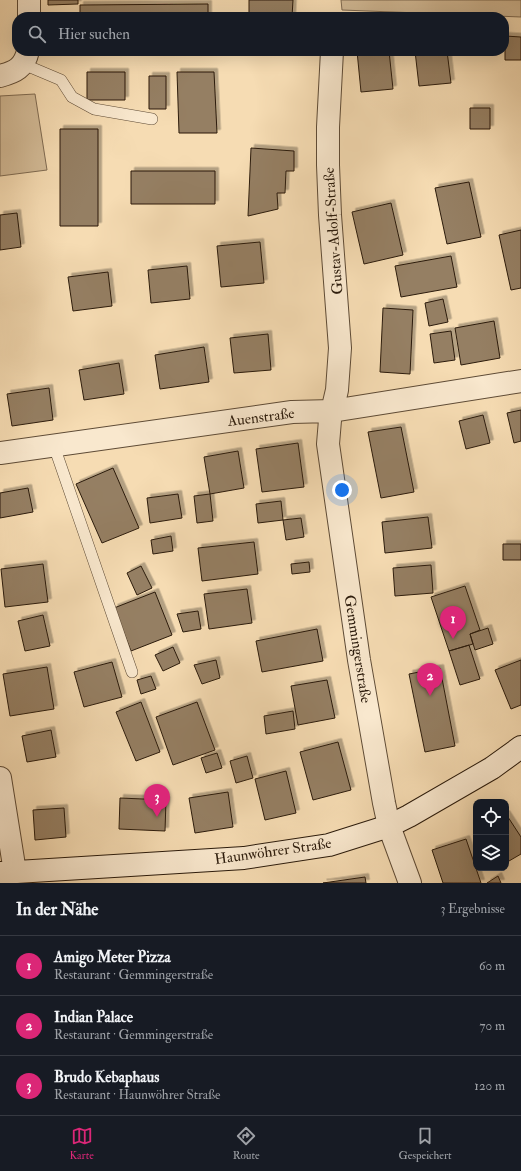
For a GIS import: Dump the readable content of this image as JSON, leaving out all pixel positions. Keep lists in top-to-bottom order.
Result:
{
  "streets": {
    "street": [
      "Gustav-Adolf-Straße",
      "Auenstraße",
      "Gemmingerstraße",
      "Haunwöhrer Straße"
    ]
  },
  "crossings": [
    ["Gustav-Adolf-Straße", "Auenstraße"],
    ["Gustav-Adolf-Straße", "Gemmingerstraße"],
    ["Auenstraße", "Gemmingerstraße"],
    ["Gemmingerstraße", "Haunwöhrer Straße"]
  ],
  "page": {
    "search": "Hier suchen",
    "pins": ["1", "2", "3"],
    "heading": ["In der Nähe", "3 Ergebnisse"],
    "list": [
      {
        "mark": "1",
        "name": "Amigo Meter Pizza",
        "note": "Restaurant · Gemmingerstraße",
        "value": "60 m"
      },
      {
        "mark": "2",
        "name": "Indian Palace",
        "note": "Restaurant · Gemmingerstraße",
        "value": "70 m"
      },
      {
        "mark": "3",
        "name": "Brudo Kebaphaus",
        "note": "Restaurant · Haunwöhrer Straße",
        "value": "120 m"
      }
    ],
    "nav": ["Karte", "Route", "Gespeichert"]
  }
}
